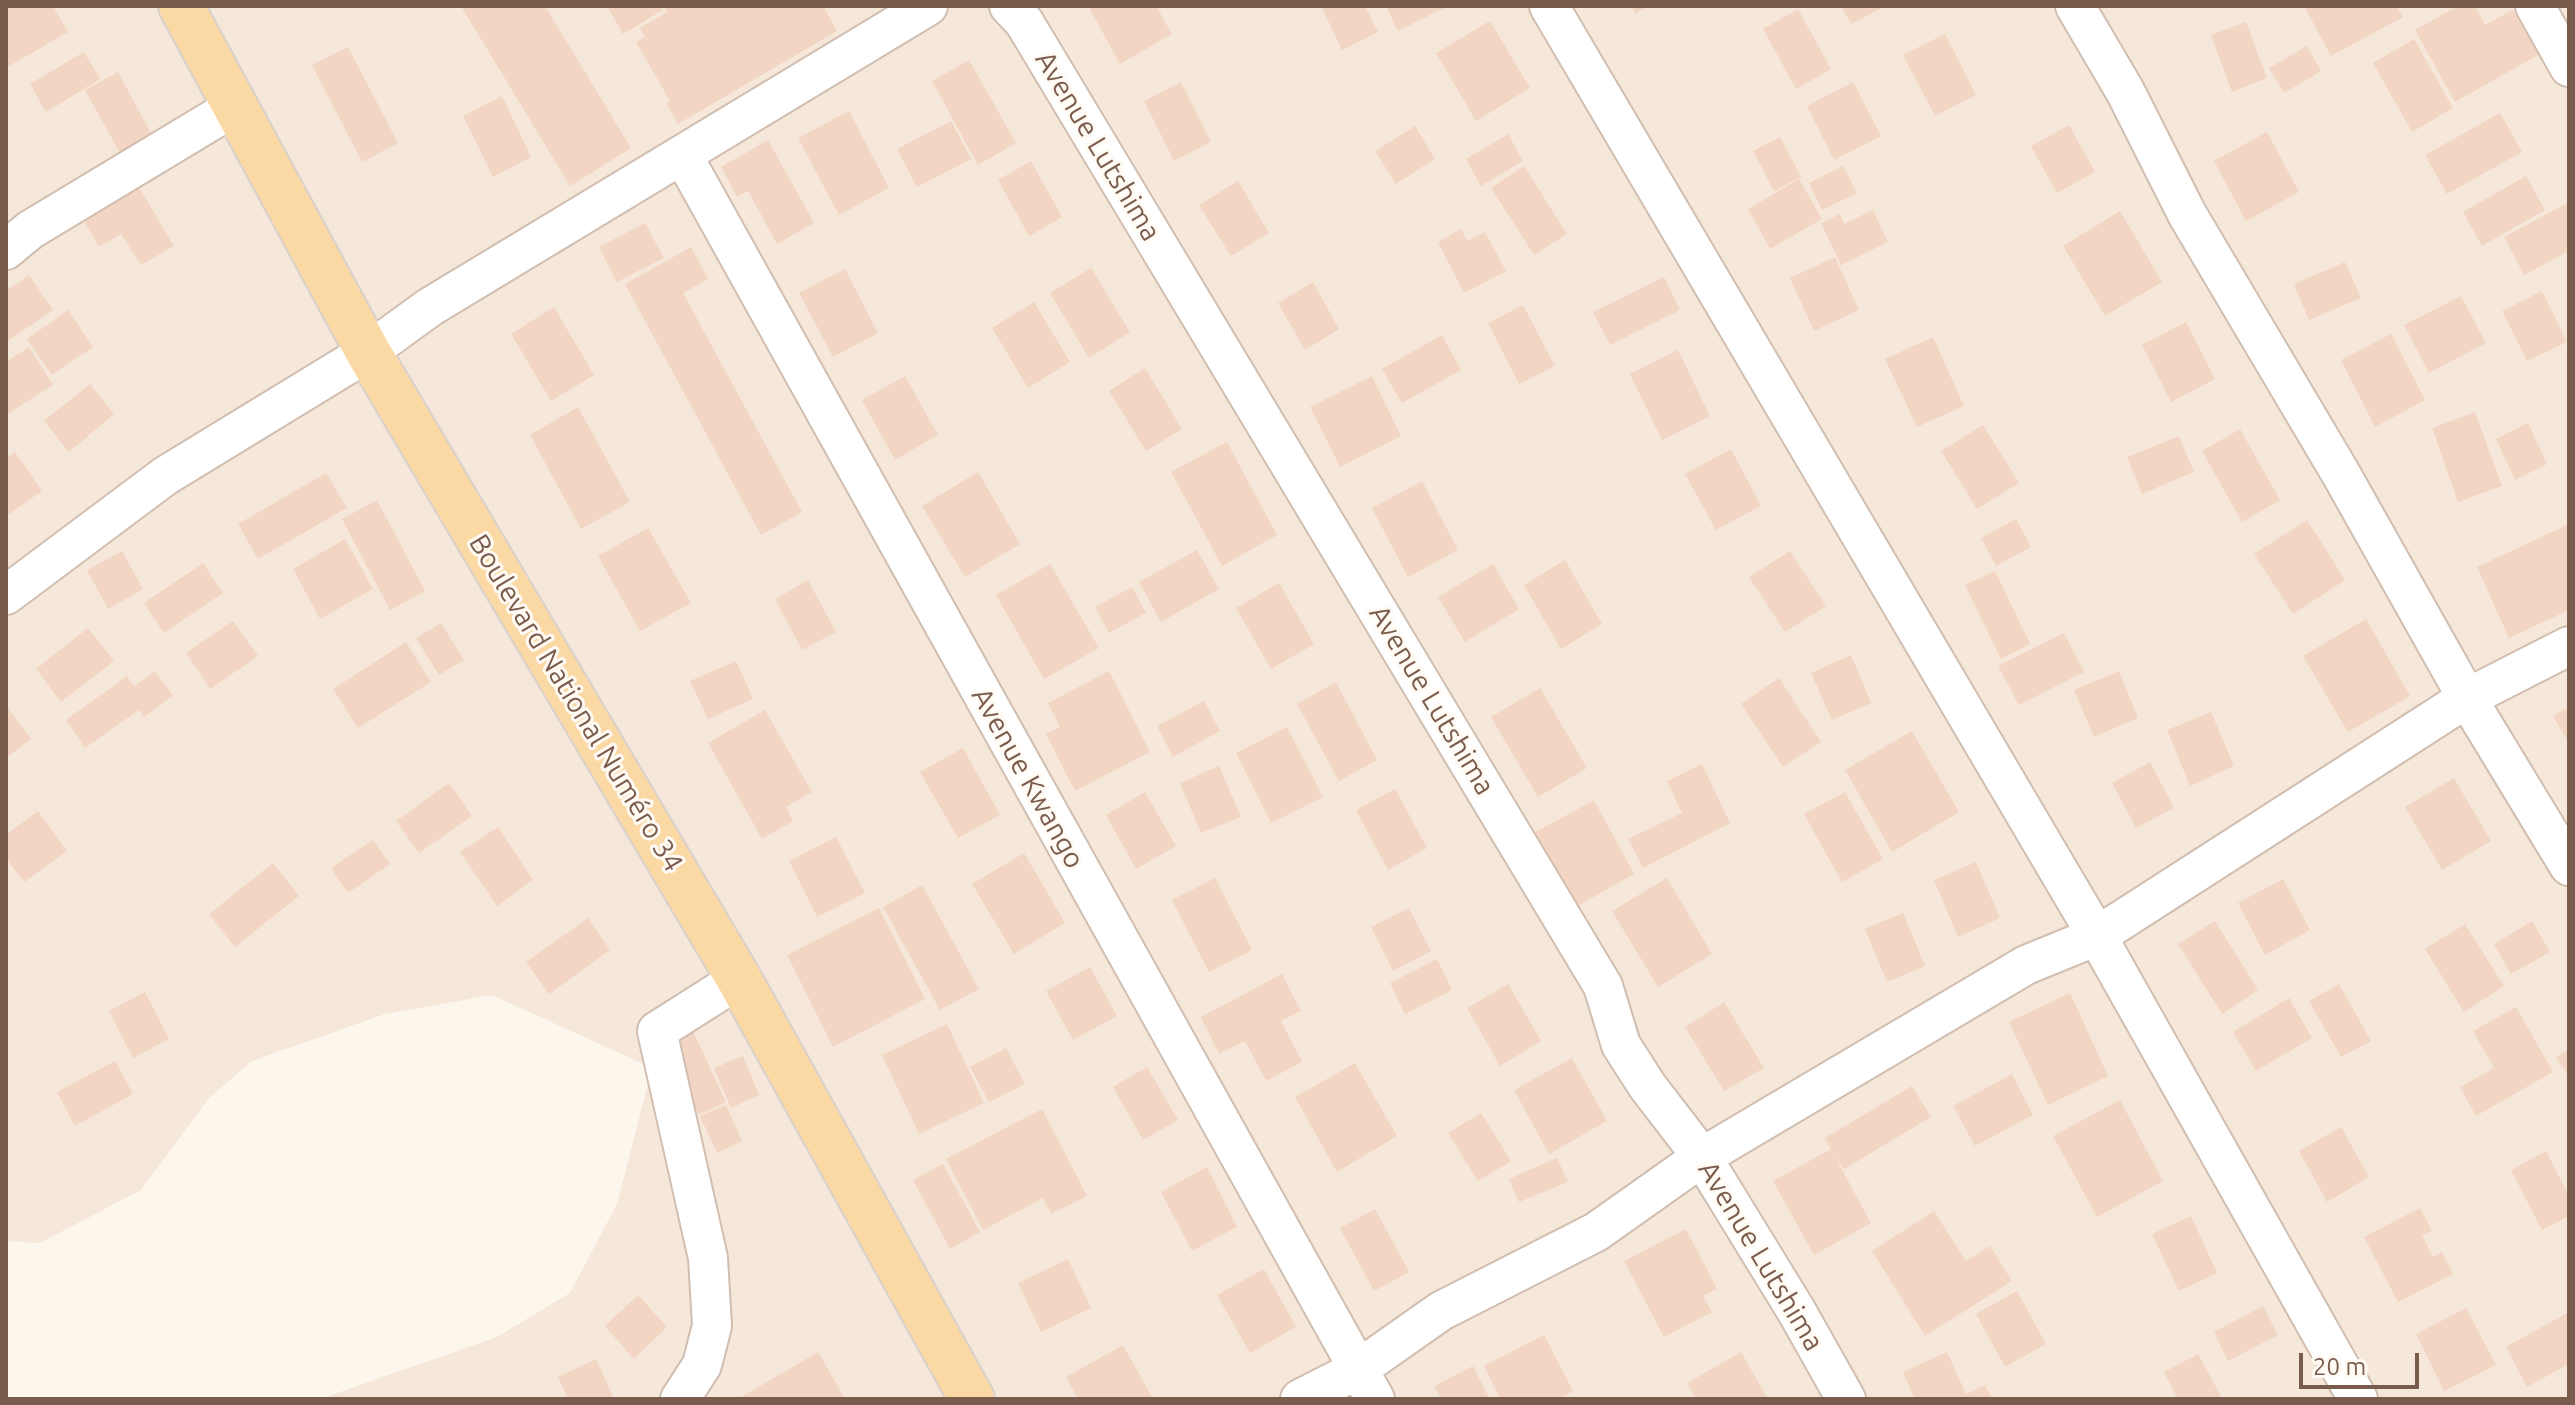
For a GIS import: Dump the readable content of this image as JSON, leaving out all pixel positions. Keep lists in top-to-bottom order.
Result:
{
  "streets": {
    "main road": ["Boulevard National Numéro 34"],
    "street": ["Avenue Lutshima", "Avenue Kwango"]
  },
  "scale_bar": "20 m"
}
